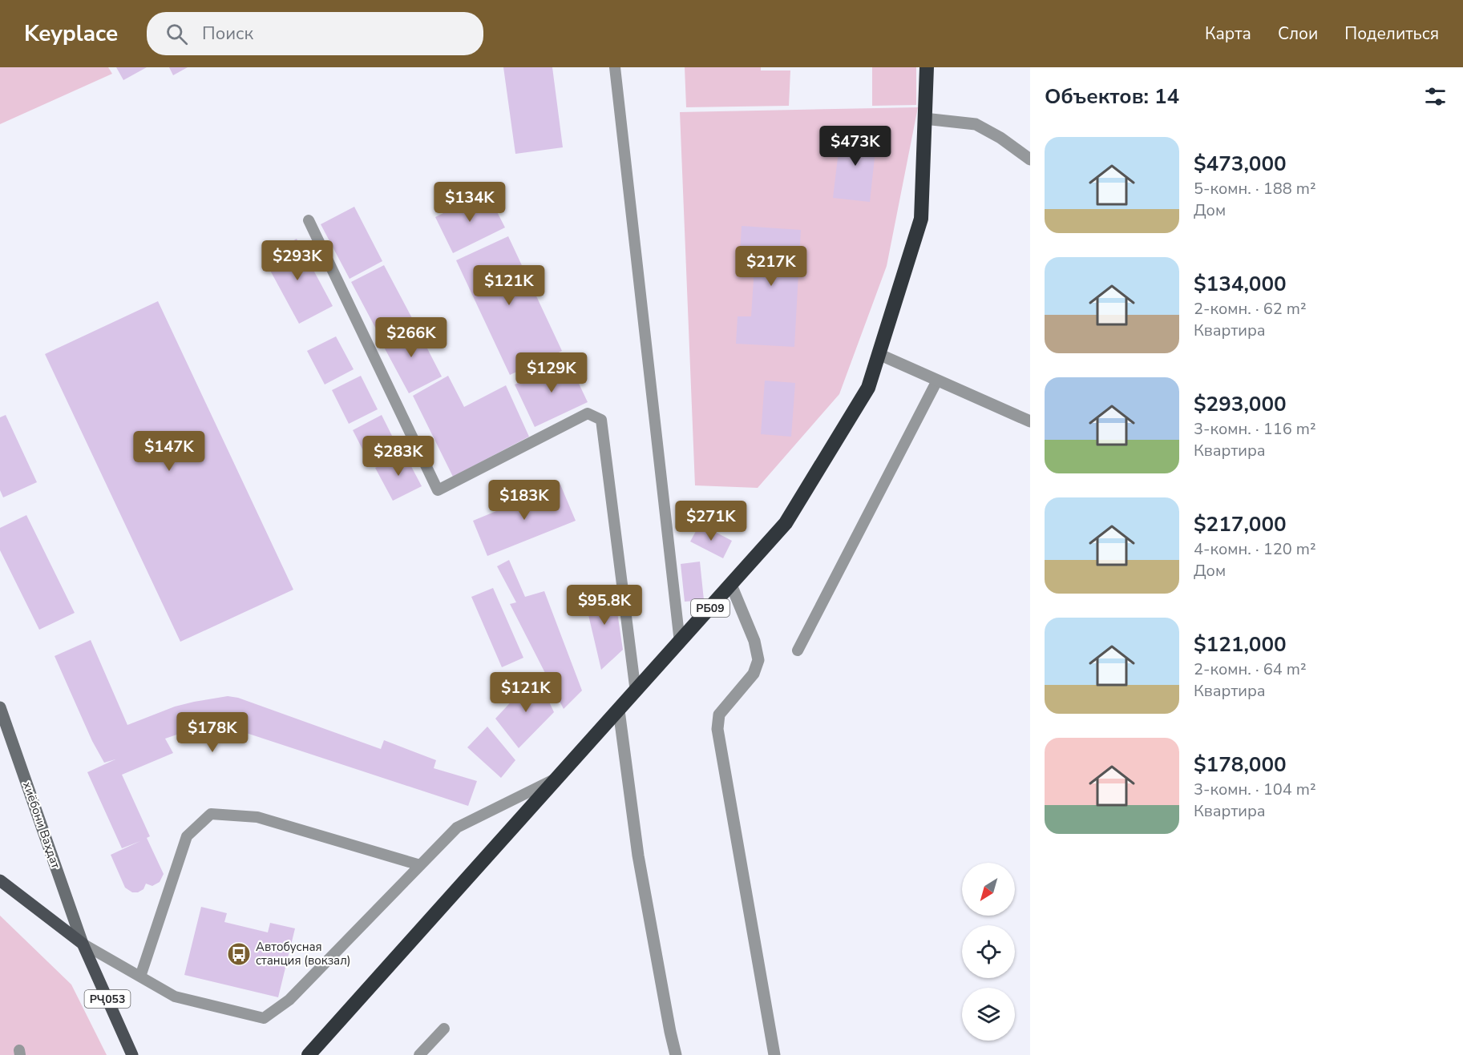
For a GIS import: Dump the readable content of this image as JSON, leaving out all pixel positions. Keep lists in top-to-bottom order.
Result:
{
  "streets": {
    "highway": ["РБ09"],
    "main road": ["хиёбони Ваҳдат", "РҶ053"]
  },
  "crossings": [
    ["хиёбони Ваҳдат", "РҶ053"]
  ],
  "places": {
    "bus stop": ["Автобусная станция (вокзал)"]
  },
  "north": "bottom left",
  "page": {
    "header": "Keyplace",
    "search": "Поиск",
    "nav": ["Карта", "Слои", "Поделиться"],
    "heading": "Объектов: 14",
    "list": [
      {
        "name": "$473,000",
        "note": "5-комн. · 188 m² · Дом"
      },
      {
        "name": "$134,000",
        "note": "2-комн. · 62 m² · Квартира"
      },
      {
        "name": "$293,000",
        "note": "3-комн. · 116 m² · Квартира"
      },
      {
        "name": "$217,000",
        "note": "4-комн. · 120 m² · Дом"
      },
      {
        "name": "$121,000",
        "note": "2-комн. · 64 m² · Квартира"
      },
      {
        "name": "$178,000",
        "note": "3-комн. · 104 m² · Квартира"
      }
    ],
    "price": [
      "$473K",
      "$134K",
      "$293K",
      "$217K",
      "$121K",
      "$266K",
      "$129K",
      "$147K",
      "$283K",
      "$183K",
      "$271K",
      "$95.8K",
      "$121K",
      "$178K"
    ]
  }
}
